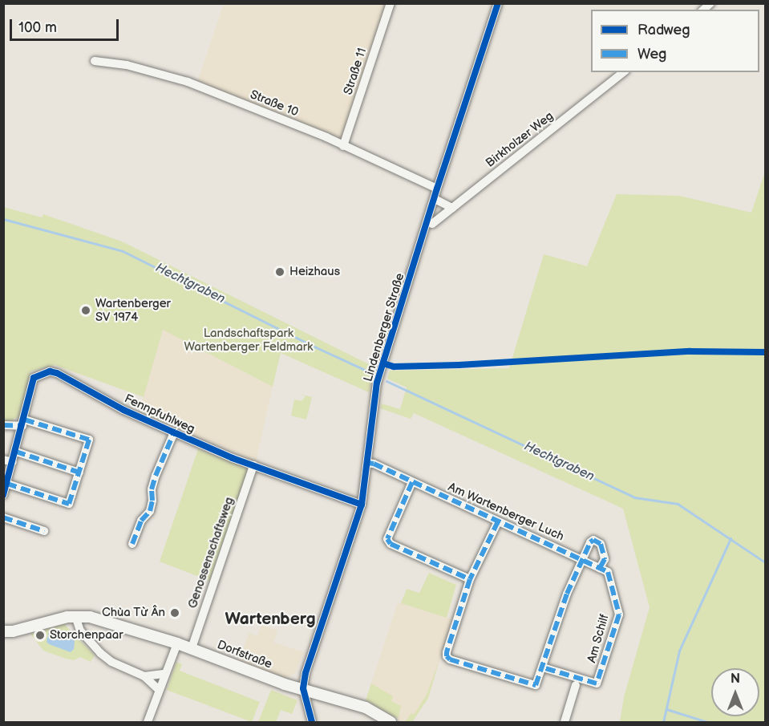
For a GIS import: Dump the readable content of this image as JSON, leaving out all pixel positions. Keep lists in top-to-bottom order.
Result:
{
  "streets": {
    "main road": ["Dorfstraße"],
    "street": [
      "Straße 11",
      "Straße 10",
      "Birkholzer Weg",
      "Lindenberger Straße",
      "Fennpfuhlweg",
      "Am Wartenberger Luch",
      "Genossenschaftsweg",
      "Am Schilf"
    ]
  },
  "crossings": [
    ["Straße 11", "Straße 10"],
    ["Straße 10", "Lindenberger Straße"],
    ["Birkholzer Weg", "Lindenberger Straße"],
    ["Lindenberger Straße", "Fennpfuhlweg"],
    ["Lindenberger Straße", "Am Wartenberger Luch"],
    ["Lindenberger Straße", "Dorfstraße"],
    ["Fennpfuhlweg", "Genossenschaftsweg"],
    ["Genossenschaftsweg", "Dorfstraße"]
  ],
  "districts": ["Wartenberg"],
  "water": ["Hechtgraben"],
  "parks": ["Landschaftspark Wartenberger Feldmark"],
  "places": [
    "Heizhaus",
    "Wartenberger SV 1974",
    "Chùa Từ Ân",
    "Storchenpaar"
  ],
  "legend": ["Radweg", "Weg"],
  "scale_bar": "100 m",
  "north": "top"
}
